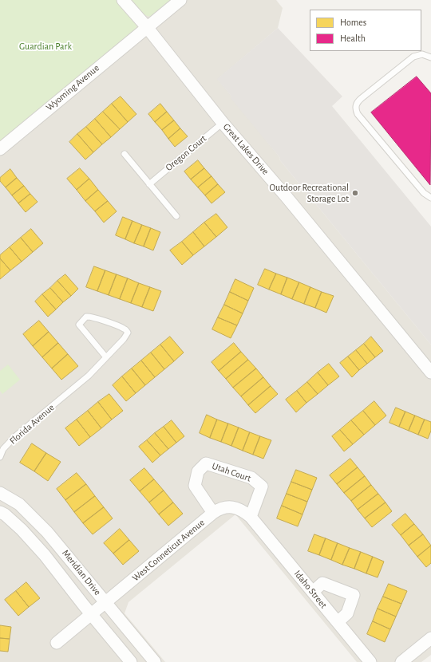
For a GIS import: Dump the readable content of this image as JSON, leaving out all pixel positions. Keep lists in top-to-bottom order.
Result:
{
  "streets": {
    "street": [
      "Wyoming Avenue",
      "Great Lakes Drive",
      "Utah Court",
      "West Conneticut Avenue",
      "Meridian Drive",
      "Idaho Street"
    ],
    "lane": ["Oregon Court", "Florida Avenue"]
  },
  "crossings": [
    ["Wyoming Avenue", "Great Lakes Drive"],
    ["Great Lakes Drive", "Oregon Court"],
    ["Utah Court", "West Conneticut Avenue"],
    ["Utah Court", "Idaho Street"],
    ["West Conneticut Avenue", "Meridian Drive"],
    ["West Conneticut Avenue", "Idaho Street"]
  ],
  "parks": ["Guardian Park"],
  "places": ["Outdoor Recreational Storage Lot"],
  "legend": ["Homes", "Health"]
}
